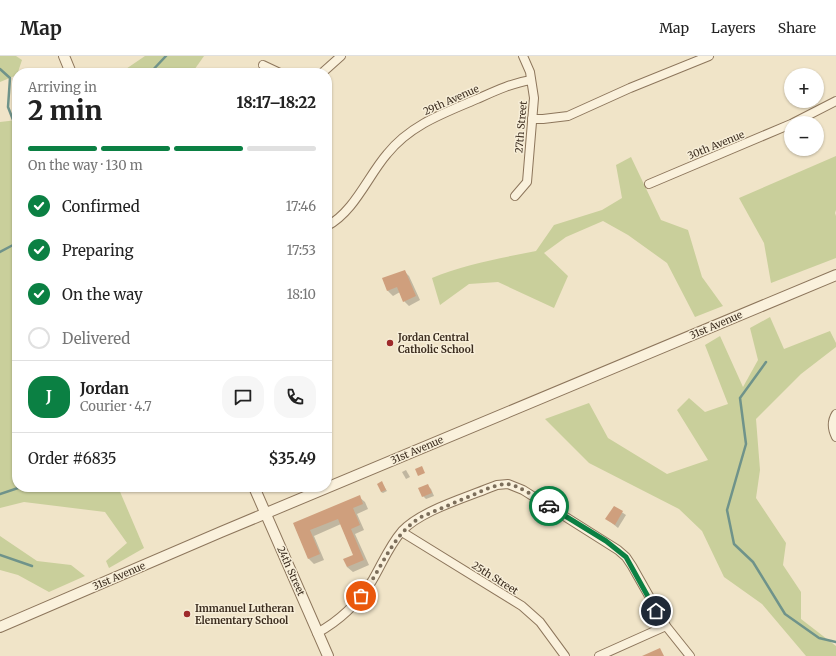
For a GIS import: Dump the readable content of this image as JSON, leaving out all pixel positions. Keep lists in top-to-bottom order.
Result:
{
  "streets": {
    "street": [
      "29th Avenue",
      "27th Street",
      "30th Avenue",
      "31st Avenue",
      "24th Street",
      "25th Street"
    ]
  },
  "crossings": [
    ["29th Avenue", "27th Street"],
    ["31st Avenue", "24th Street"]
  ],
  "places": ["Jordan Central Catholic School", "Immanuel Lutheran Elementary School"],
  "page": {
    "header": "Map",
    "nav": ["Map", "Layers", "Share"],
    "map_buttons": ["+", "−"],
    "heading": ["2 min", "Arriving in", "18:17–18:22"],
    "panel": [
      "Jordan",
      "Courier · 4.7",
      "Order #6835",
      "$35.49"
    ],
    "bar": "On the way · 130 m",
    "list": [
      ["Confirmed", "17:46"],
      ["Preparing", "17:53"],
      ["On the way", "18:10"],
      "Delivered"
    ],
    "round": "J"
  }
}
